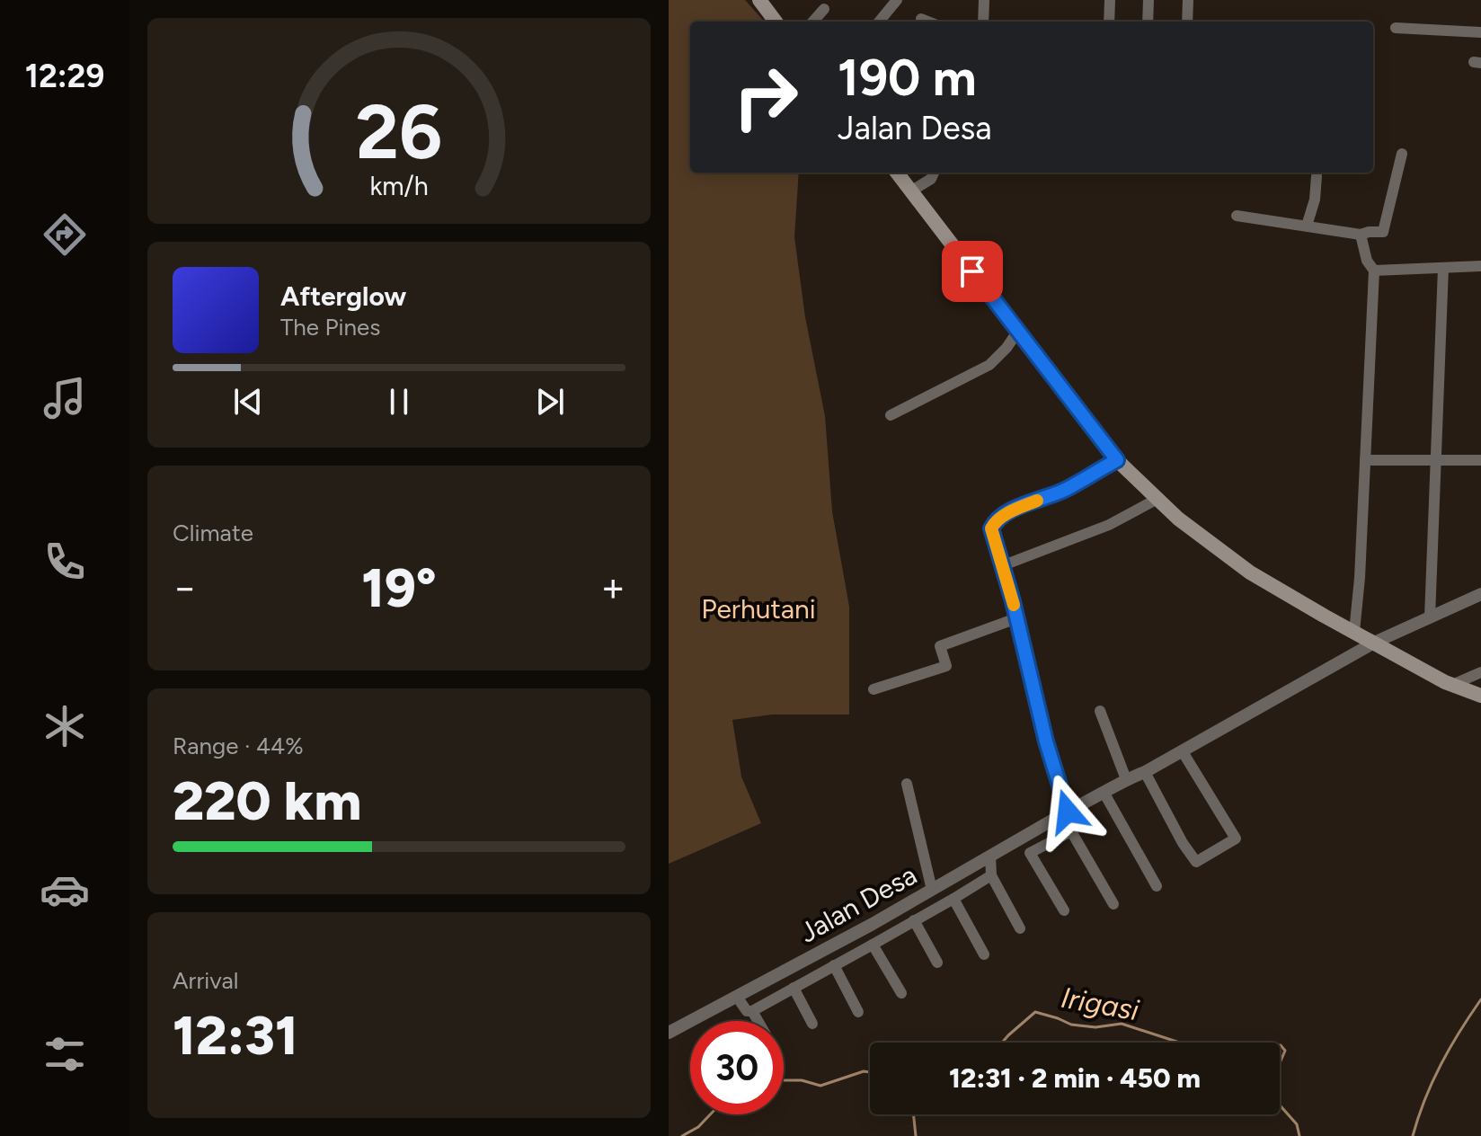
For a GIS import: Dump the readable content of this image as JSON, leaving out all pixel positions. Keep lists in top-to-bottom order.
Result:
{
  "streets": {
    "street": ["Jalan Desa"]
  },
  "water": ["Irigasi"],
  "parks": ["Perhutani"],
  "page": {
    "tabs": "12:29",
    "turn": ["190 m", "Jalan Desa"],
    "song": ["Afterglow", "The Pines"],
    "tile": [
      "Climate",
      ["Range · 44%", "220 km"],
      ["Arrival", "12:31"]
    ],
    "heat": ["−", "19°", "+"],
    "limit": "30",
    "trip": "12:31 · 2 min · 450 m",
    "gauge": ["26", "km/h"]
  }
}
